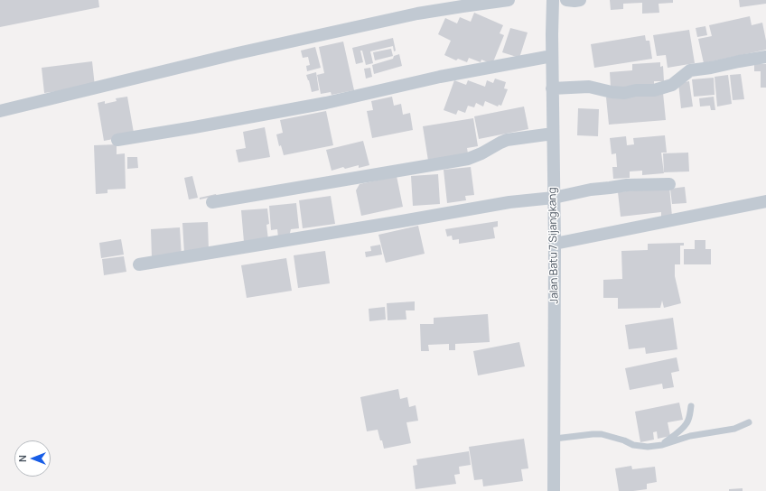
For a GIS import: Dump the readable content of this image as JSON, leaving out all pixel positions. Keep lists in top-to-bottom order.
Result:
{
  "streets": {
    "street": ["Jalan Batu 7 Sijangkang"]
  },
  "north": "left"
}
